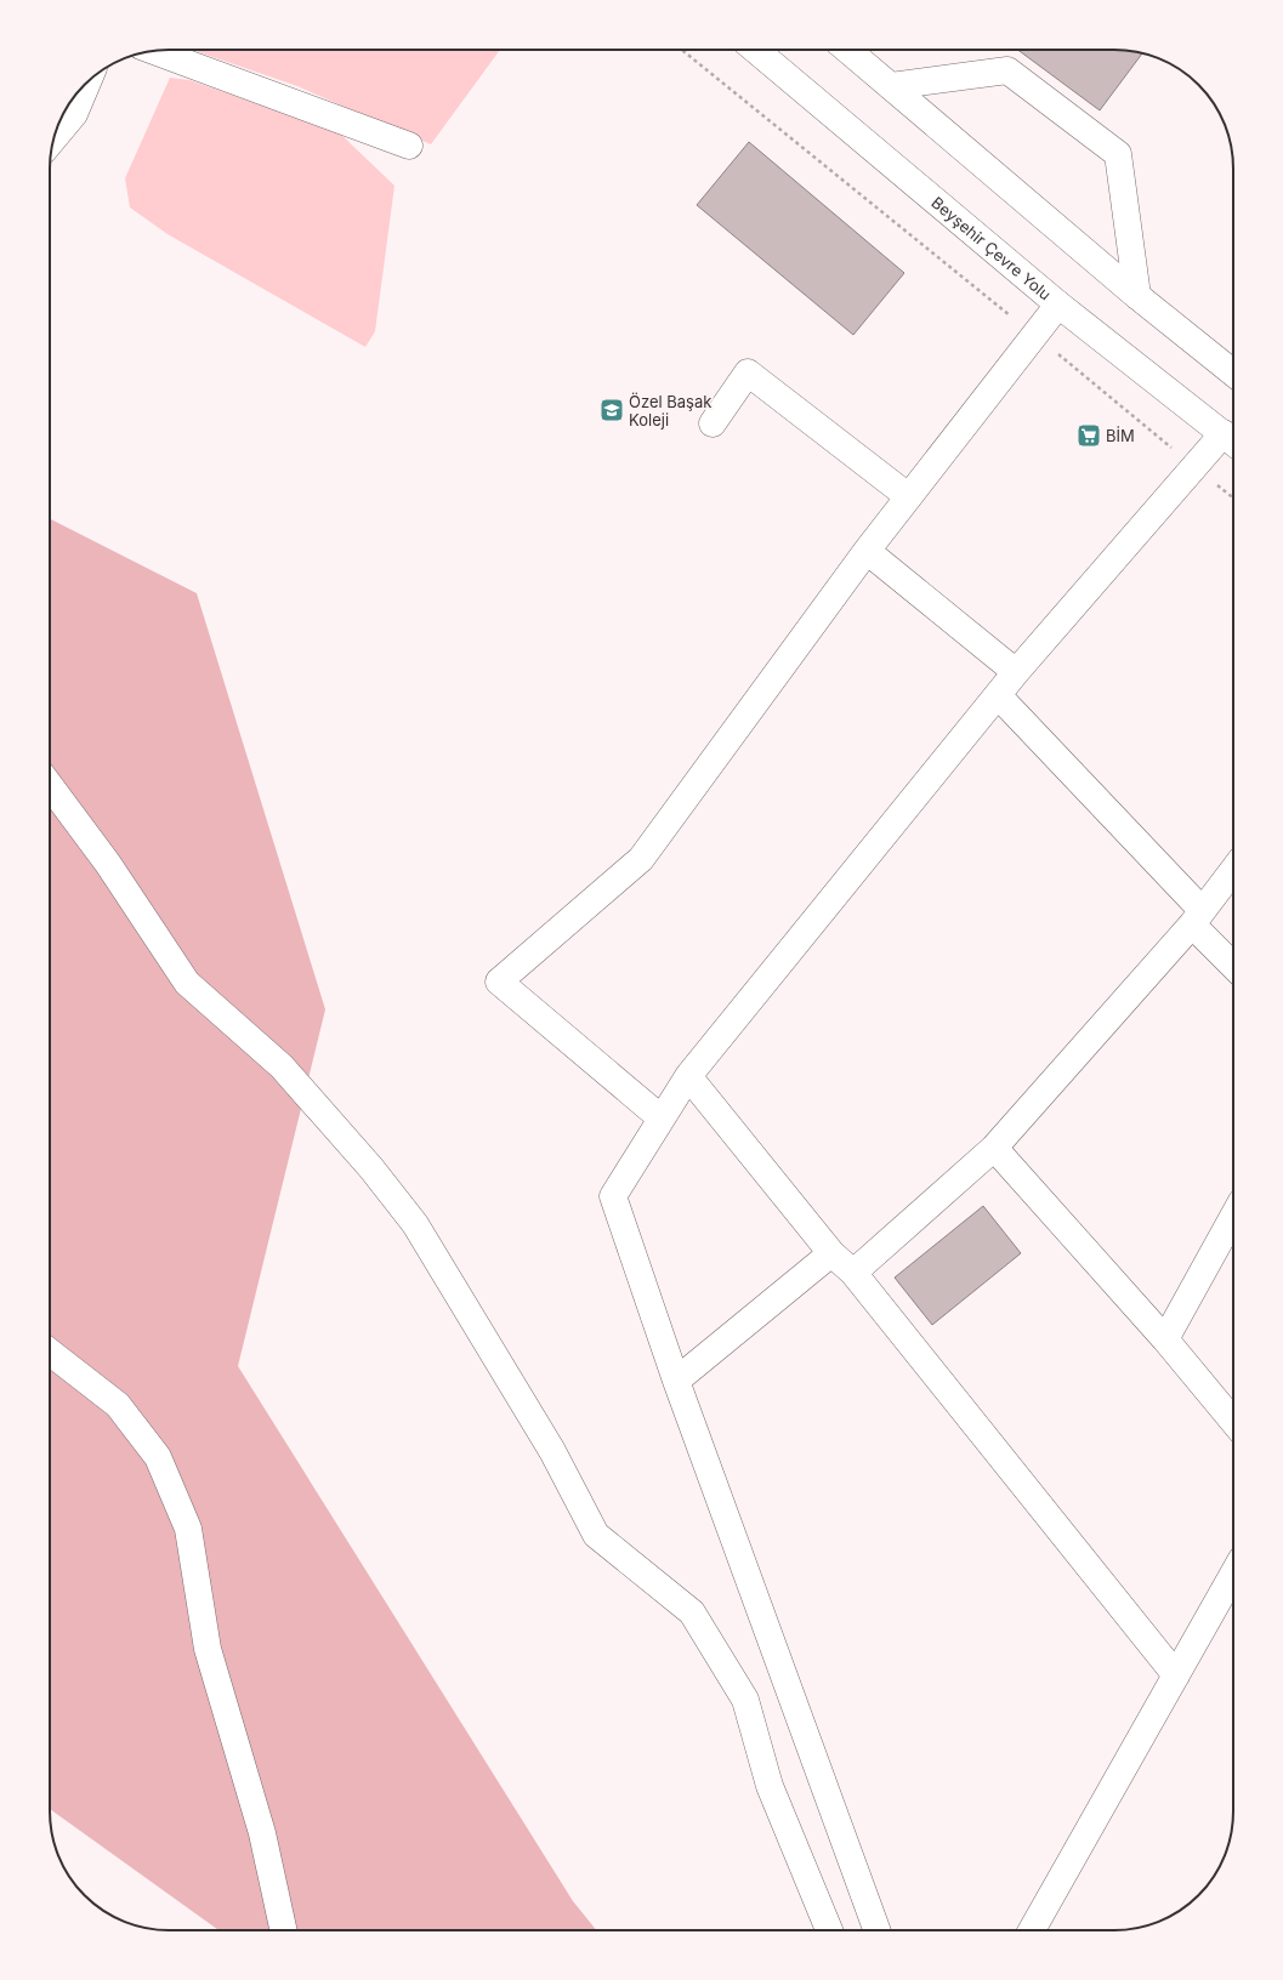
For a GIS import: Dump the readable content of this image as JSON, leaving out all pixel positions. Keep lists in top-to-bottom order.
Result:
{
  "streets": {
    "main road": ["Beyşehir Çevre Yolu"]
  },
  "places": {
    "school or university": ["Özel Başak Koleji"],
    "supermarket": ["BİM"]
  }
}
